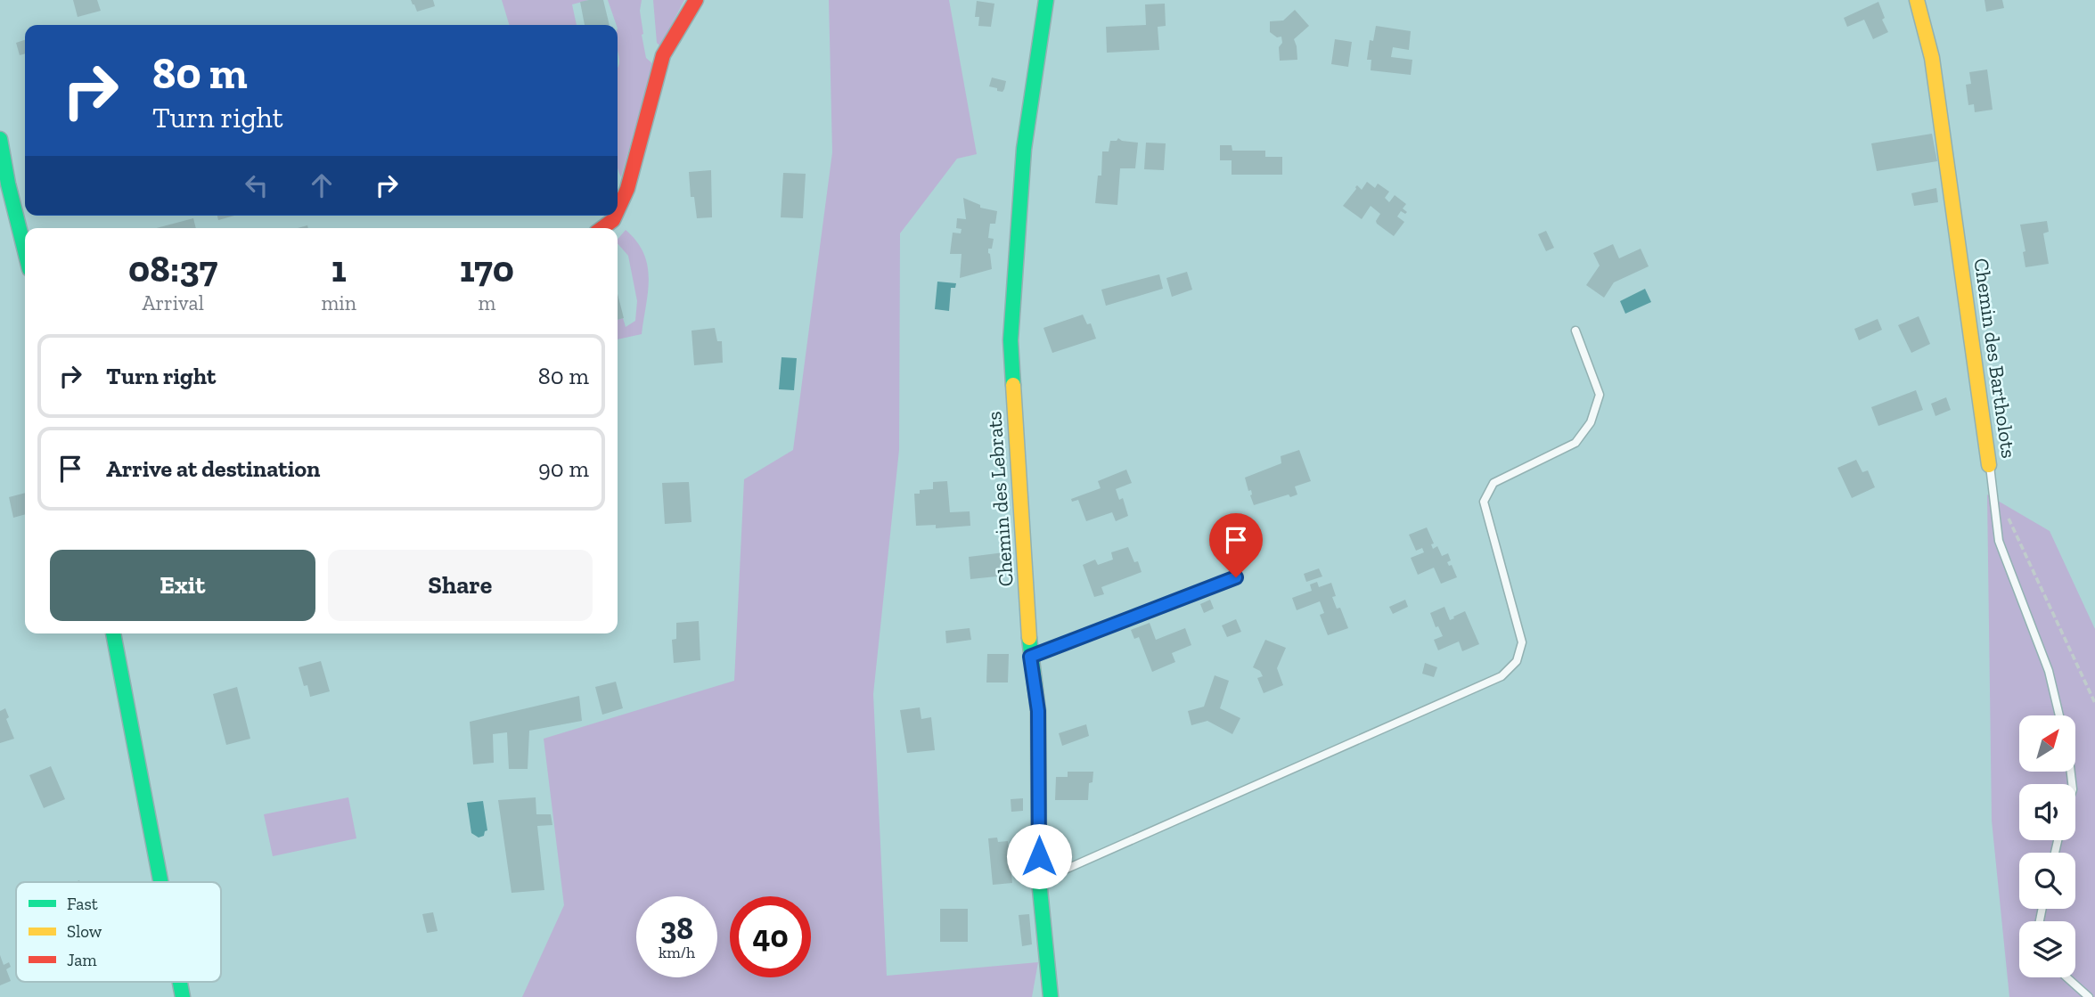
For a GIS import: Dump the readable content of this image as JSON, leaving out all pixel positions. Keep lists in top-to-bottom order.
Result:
{
  "streets": {
    "street": ["Chemin des Bartholots", "Chemin des Lebrats"]
  },
  "legend": ["Fast", "Slow", "Jam"],
  "north": "top right",
  "page": {
    "turn": ["80 m", "Turn right"],
    "eta": [
      "08:37",
      "Arrival",
      "1",
      "min",
      "170",
      "m"
    ],
    "list": [
      {
        "name": "Turn right",
        "value": "80 m"
      },
      {
        "name": "Arrive at destination",
        "value": "90 m"
      }
    ],
    "buttons": ["Exit", "Share"],
    "speed": "38 km/h",
    "limit": "40"
  }
}
